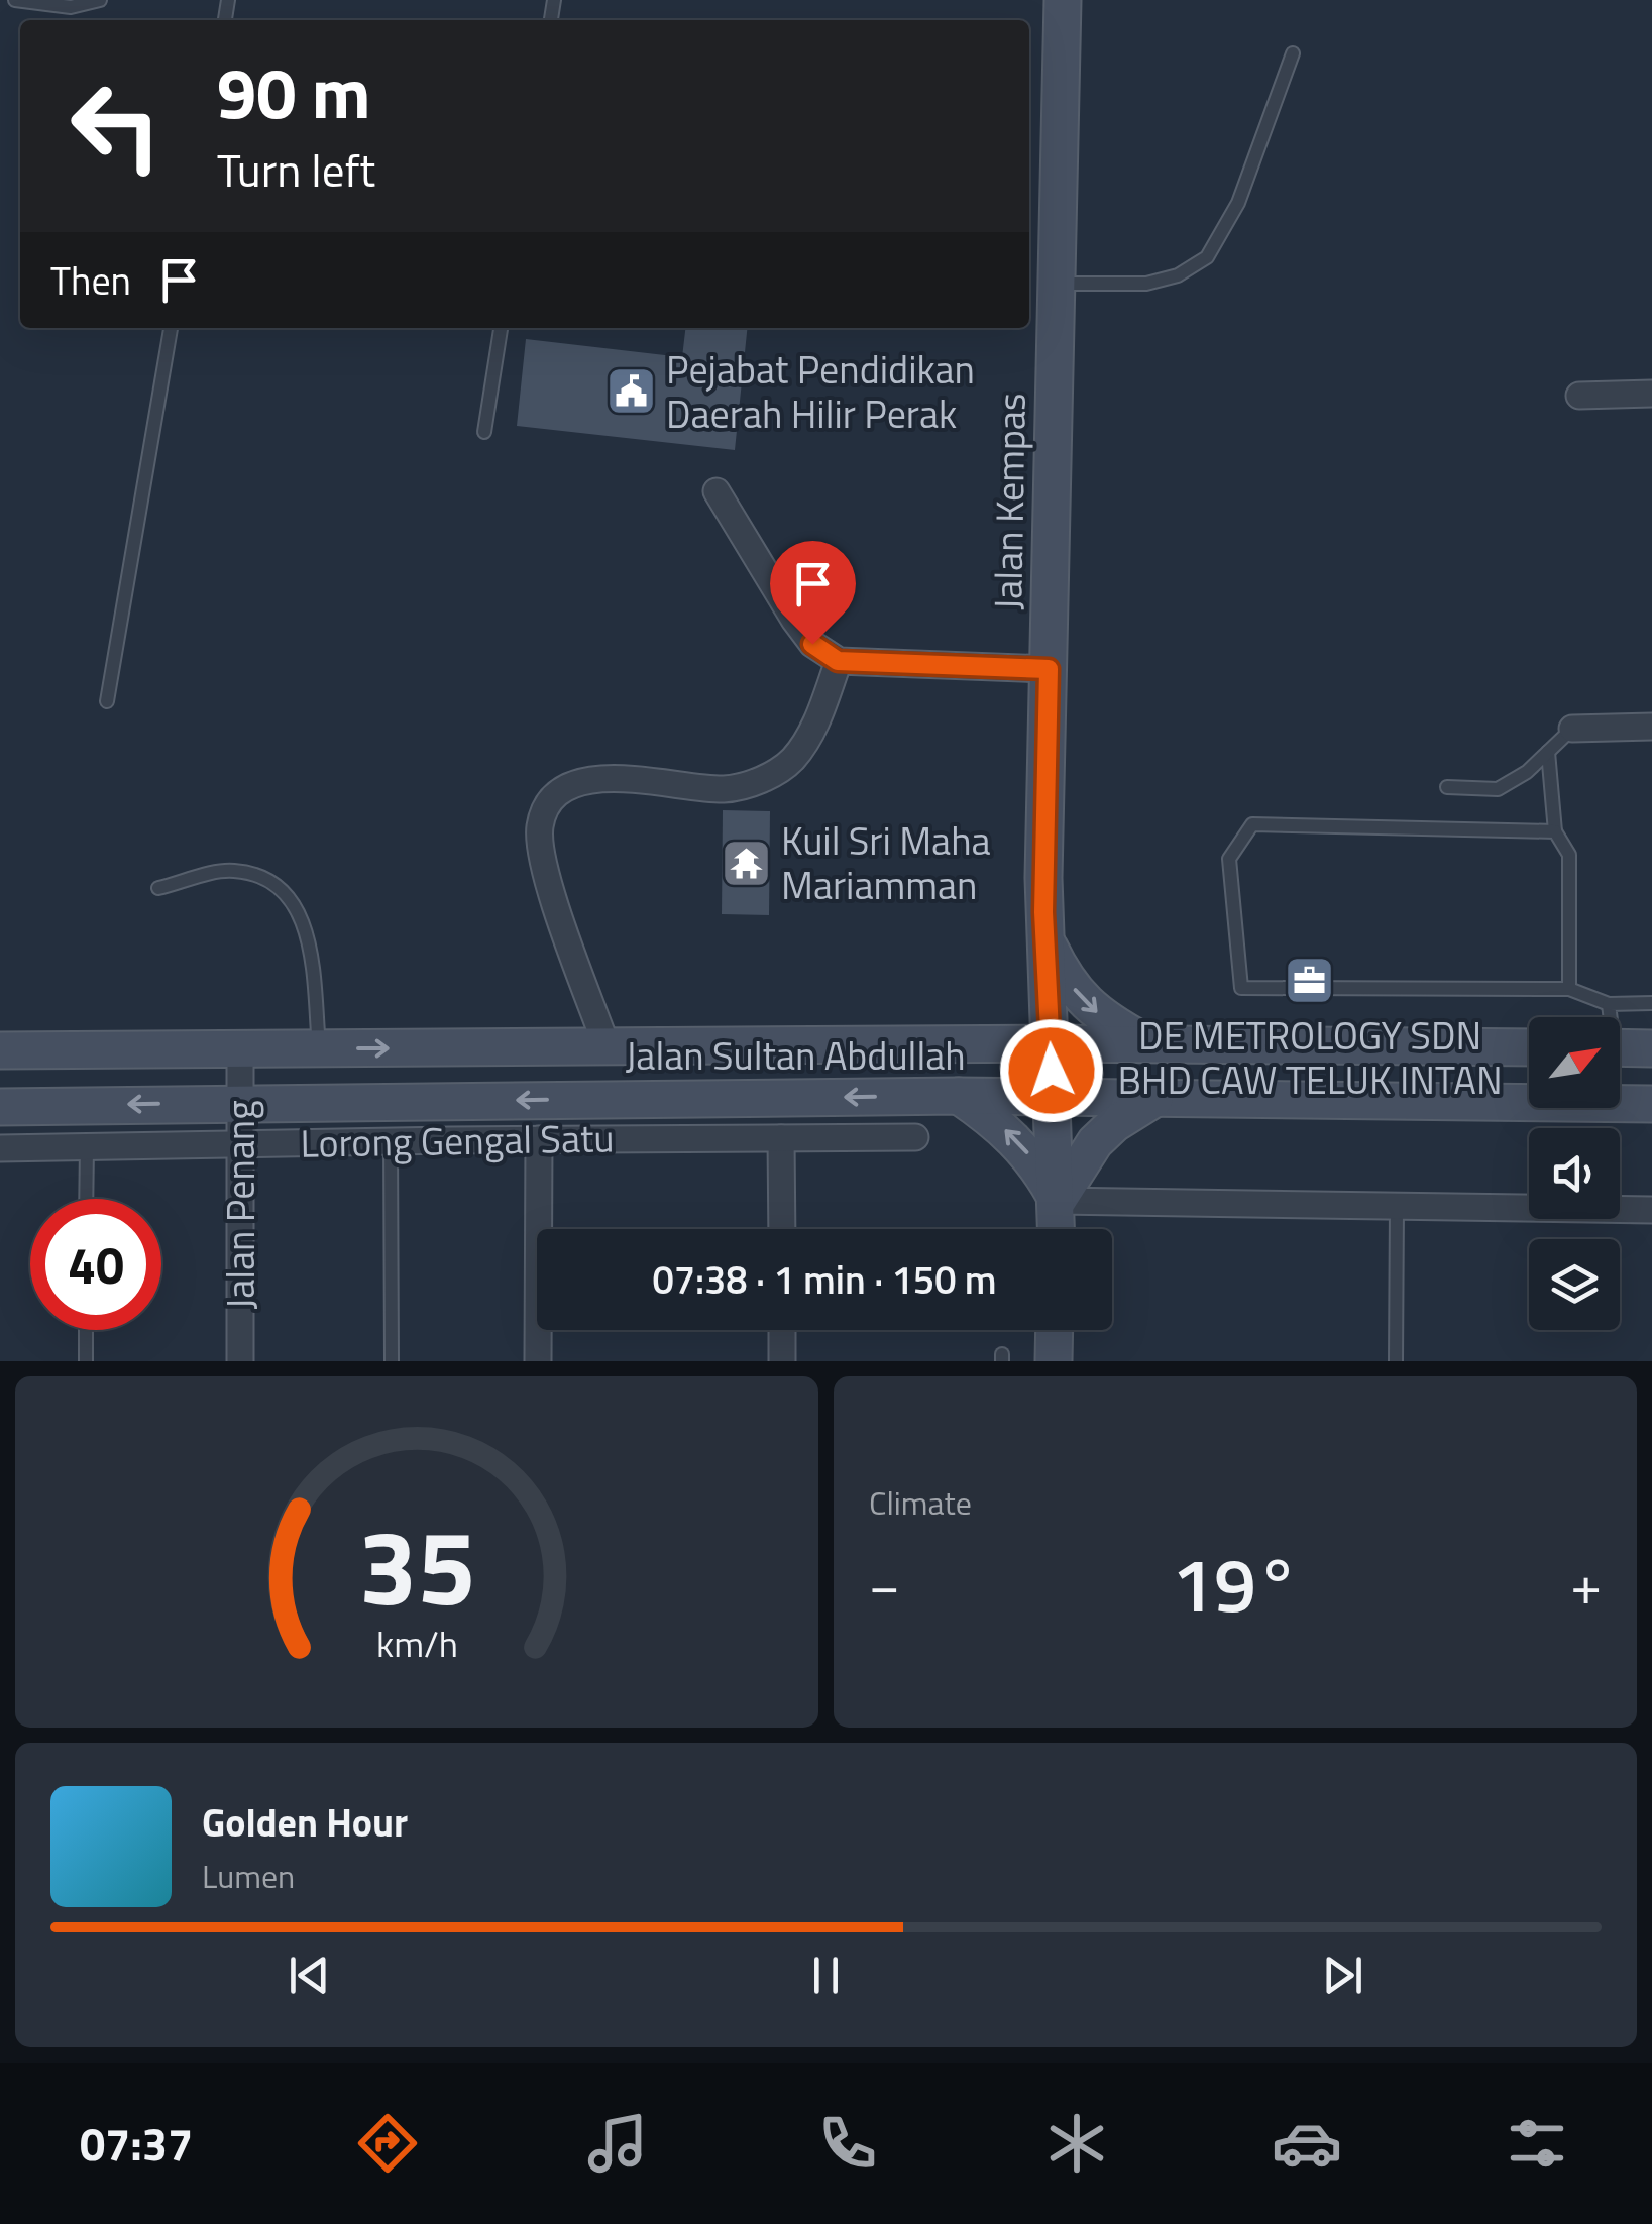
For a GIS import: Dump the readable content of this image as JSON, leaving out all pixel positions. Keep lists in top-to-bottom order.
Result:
{
  "streets": {
    "main road": ["Jalan Kempas", "Jalan Sultan Abdullah"],
    "street": ["Lorong Gengal Satu", "Jalan Penang"]
  },
  "crossings": [
    ["Jalan Kempas", "Jalan Sultan Abdullah"],
    ["Jalan Sultan Abdullah", "Jalan Penang"],
    ["Lorong Gengal Satu", "Jalan Penang"]
  ],
  "places": {
    "public building": ["Pejabat Pendidikan Daerah Hilir Perak"],
    "temple": ["Kuil Sri Maha Mariamman"],
    "office": ["DE METROLOGY SDN BHD CAW TELUK INTAN"]
  },
  "north": "top right",
  "page": {
    "turn": ["90 m", "Turn left"],
    "then": "Then",
    "limit": "40",
    "trip": "07:38 · 1 min · 150 m",
    "tile": "Climate",
    "heat": ["−", "19°", "+"],
    "song": ["Golden Hour", "Lumen"],
    "tabs": "07:37",
    "gauge": ["35", "km/h"]
  }
}
